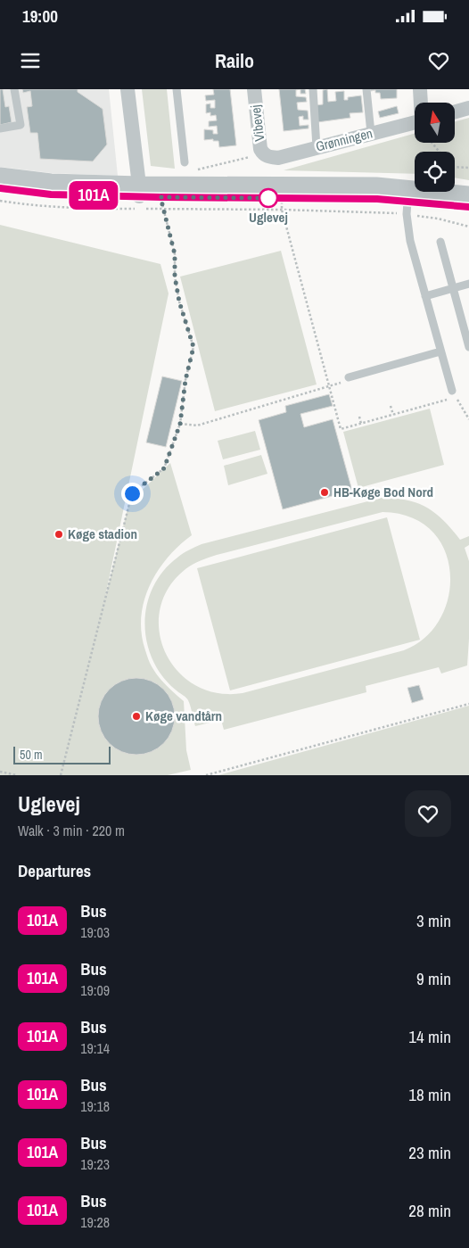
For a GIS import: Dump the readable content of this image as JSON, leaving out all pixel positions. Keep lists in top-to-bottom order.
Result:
{
  "streets": {
    "street": ["Vibevej", "Grønningen"]
  },
  "crossings": [
    ["Vibevej", "Grønningen"]
  ],
  "places": [
    "Uglevej",
    "HB-Køge Bod Nord",
    "Køge stadion",
    "Køge vandtårn"
  ],
  "lines": ["bus line 101A"],
  "scale_bar": "50 m",
  "north": "top",
  "page": {
    "status": "19:00",
    "header": "Railo",
    "on_map": "101A",
    "scale": "50 m",
    "heading": [
      ["Uglevej", "Walk · 3 min · 220 m"],
      "Departures"
    ],
    "list": [
      {
        "mark": "101A",
        "name": "Bus",
        "note": "19:03",
        "value": "3 min"
      },
      {
        "mark": "101A",
        "name": "Bus",
        "note": "19:09",
        "value": "9 min"
      },
      {
        "mark": "101A",
        "name": "Bus",
        "note": "19:14",
        "value": "14 min"
      },
      {
        "mark": "101A",
        "name": "Bus",
        "note": "19:18",
        "value": "18 min"
      },
      {
        "mark": "101A",
        "name": "Bus",
        "note": "19:23",
        "value": "23 min"
      },
      {
        "mark": "101A",
        "name": "Bus",
        "note": "19:28",
        "value": "28 min"
      }
    ]
  }
}
